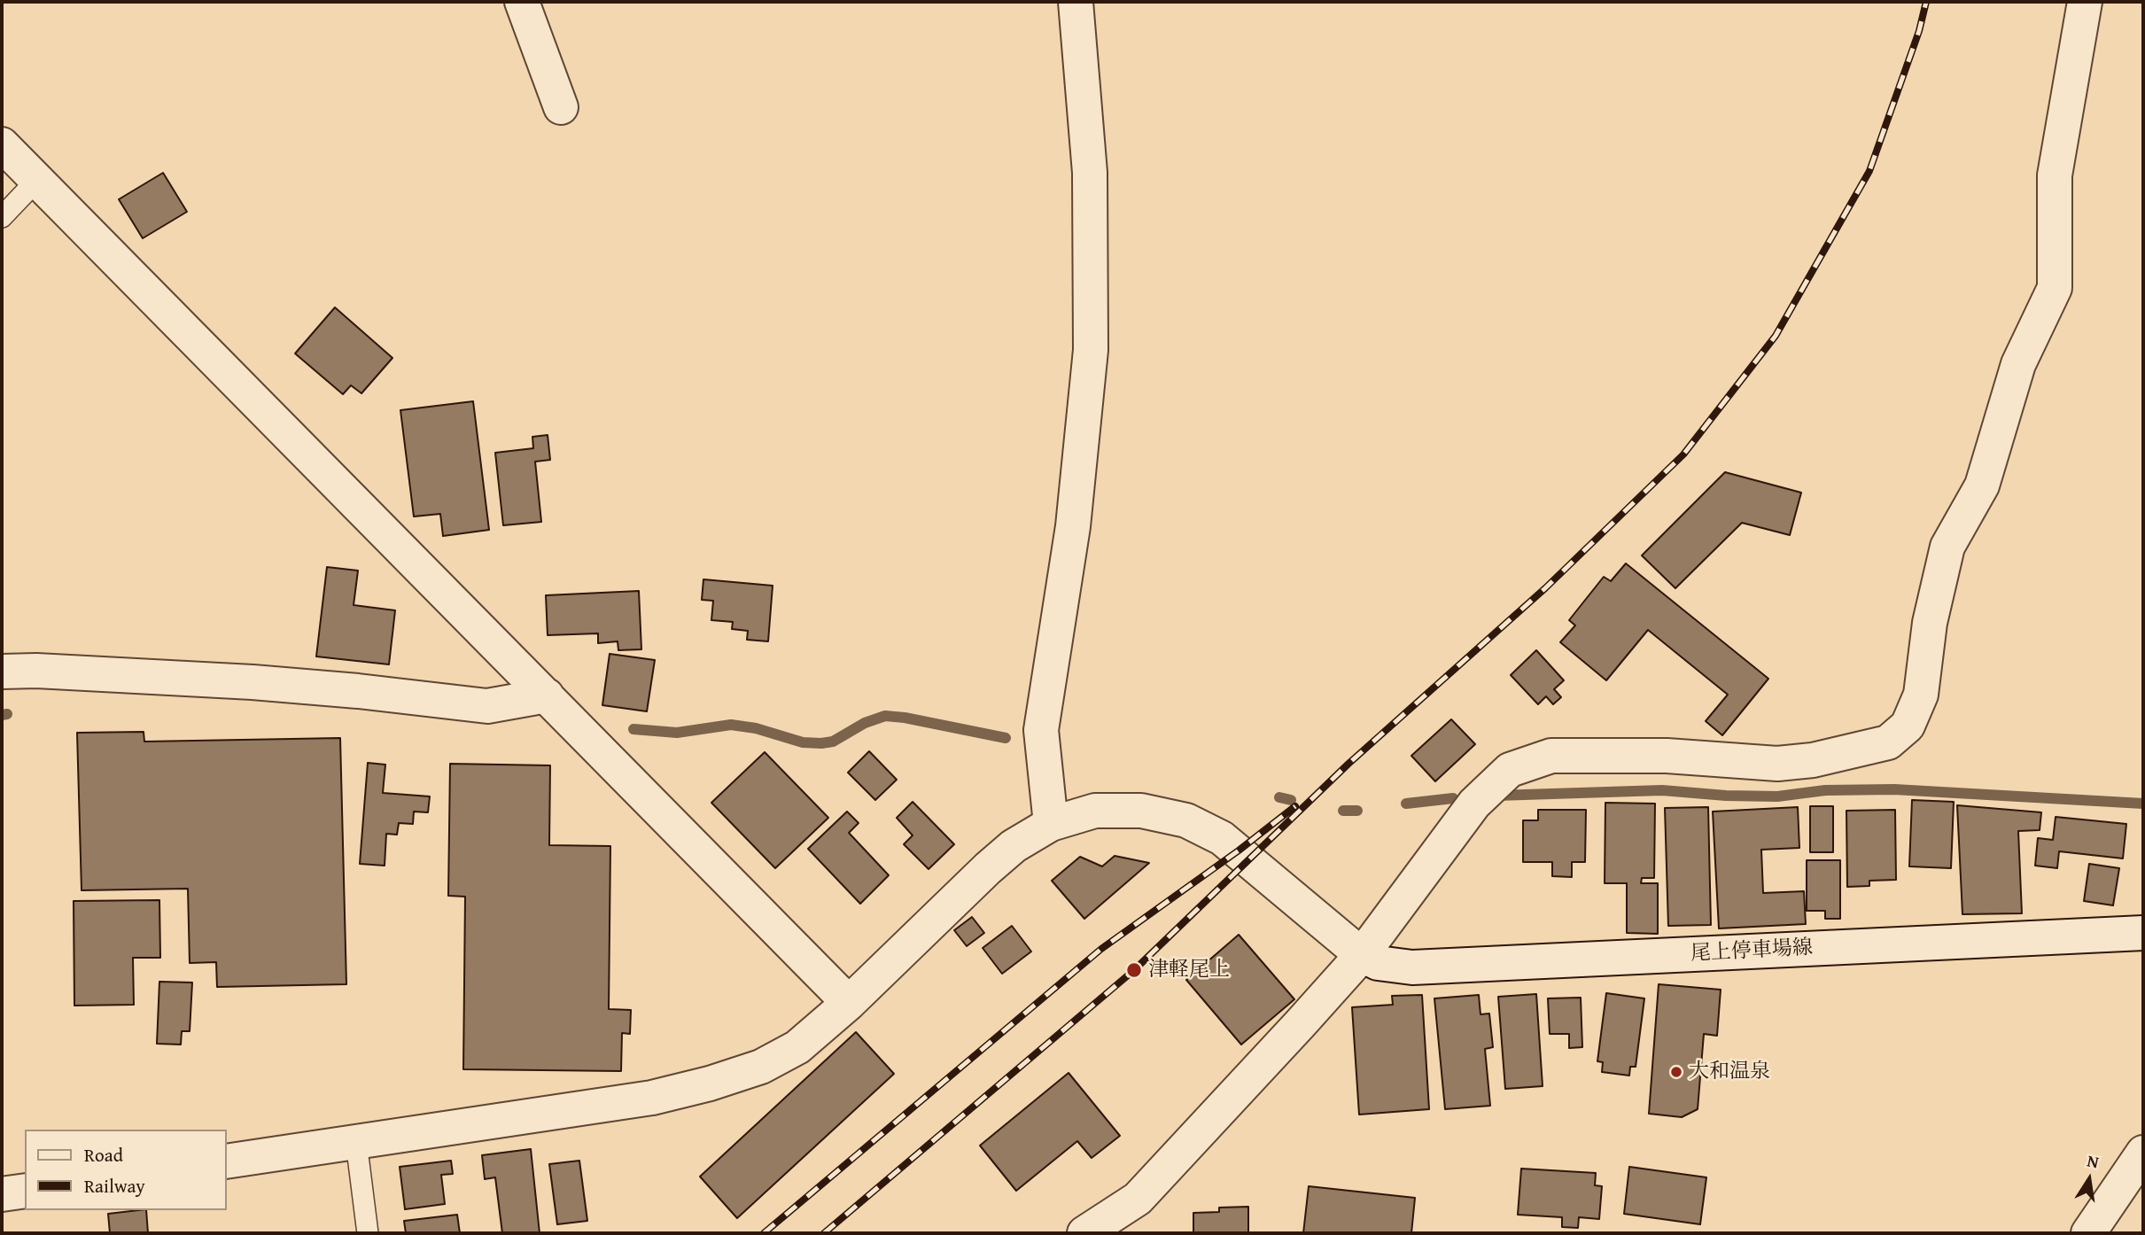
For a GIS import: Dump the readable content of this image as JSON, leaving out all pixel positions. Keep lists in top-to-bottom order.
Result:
{
  "streets": {
    "street": ["尾上停車場線"]
  },
  "places": ["津軽尾上", "大和温泉"],
  "legend": ["Road", "Railway"],
  "north": "top"
}
